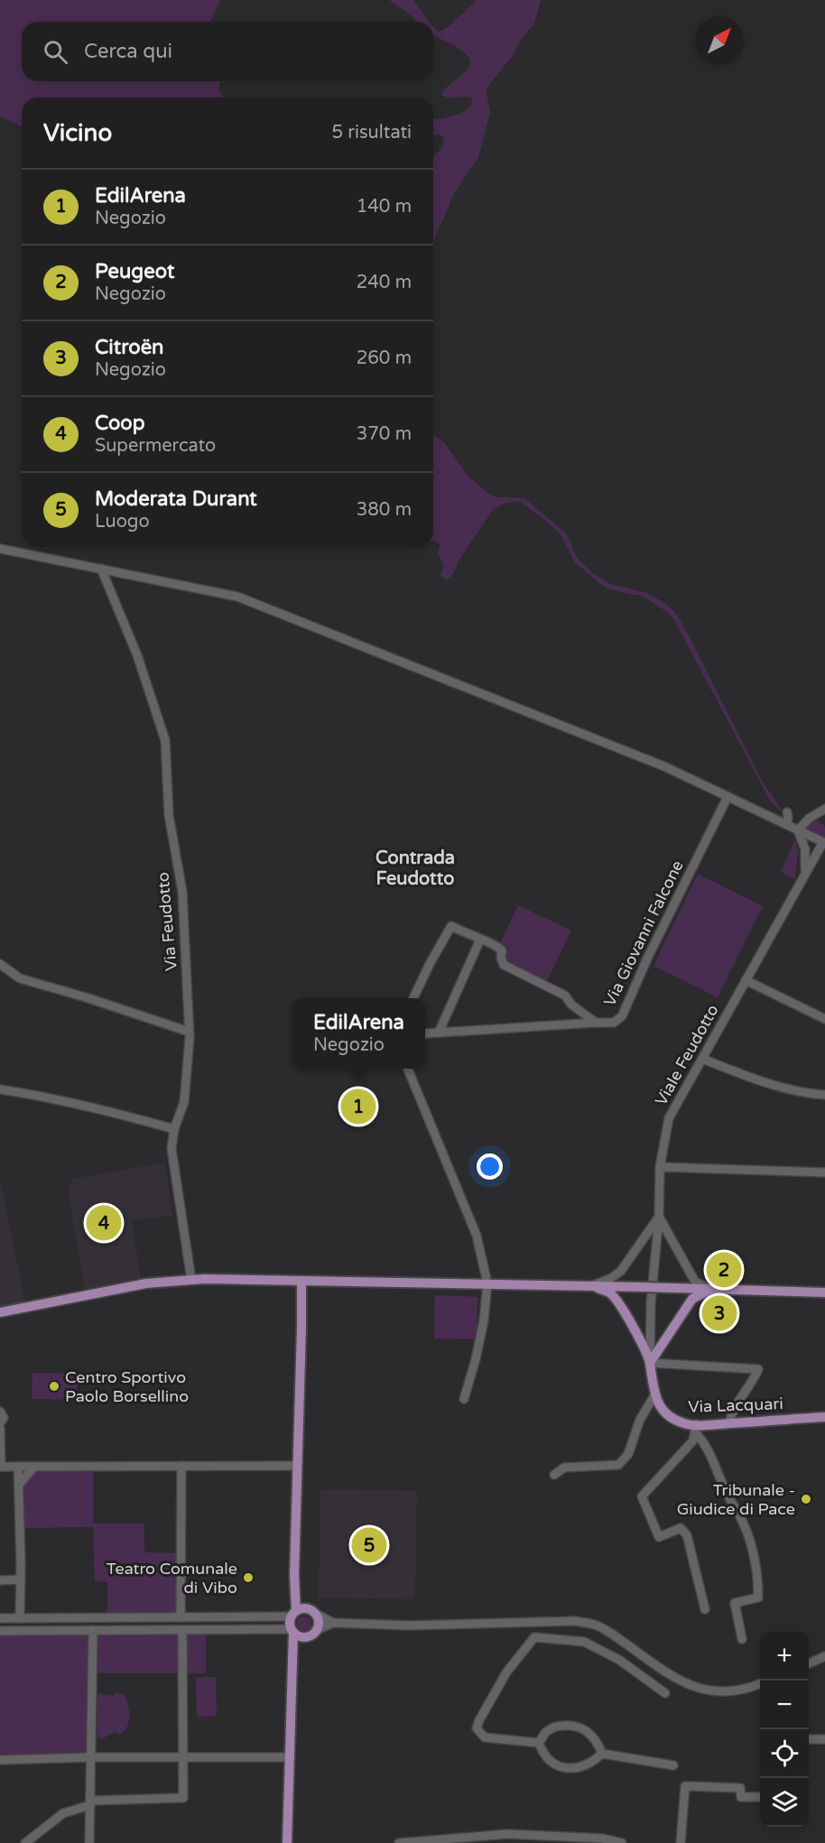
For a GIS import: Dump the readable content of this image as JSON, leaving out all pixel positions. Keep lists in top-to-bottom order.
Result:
{
  "streets": {
    "main road": ["Via Lacquari"],
    "street": ["Via Feudotto", "Via Giovanni Falcone", "Viale Feudotto"]
  },
  "crossings": [
    ["Viale Feudotto", "Via Lacquari"]
  ],
  "districts": ["Contrada Feudotto"],
  "places": ["Centro Sportivo Paolo Borsellino", "Tribunale - Giudice di Pace", "Teatro Comunale di Vibo"],
  "north": "top right",
  "page": {
    "search": "Cerca qui",
    "heading": ["Vicino", "5 risultati"],
    "list": [
      {
        "mark": "1",
        "name": "EdilArena",
        "note": "Negozio",
        "value": "140 m"
      },
      {
        "mark": "2",
        "name": "Peugeot",
        "note": "Negozio",
        "value": "240 m"
      },
      {
        "mark": "3",
        "name": "Citroën",
        "note": "Negozio",
        "value": "260 m"
      },
      {
        "mark": "4",
        "name": "Coop",
        "note": "Supermercato",
        "value": "370 m"
      },
      {
        "mark": "5",
        "name": "Moderata Durant",
        "note": "Luogo",
        "value": "380 m"
      }
    ],
    "popup": ["EdilArena", "Negozio"],
    "pins": [
      "1",
      "4",
      "2",
      "3",
      "5"
    ],
    "map_buttons": ["+", "−"]
  }
}
